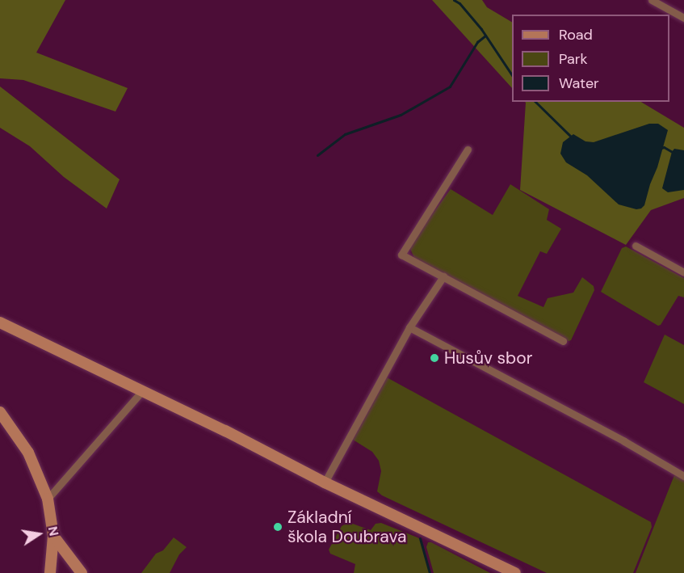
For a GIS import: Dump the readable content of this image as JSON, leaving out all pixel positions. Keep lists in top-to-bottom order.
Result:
{
  "places": ["Husův sbor", "Základní škola Doubrava"],
  "legend": ["Road", "Park", "Water"],
  "north": "right"
}
